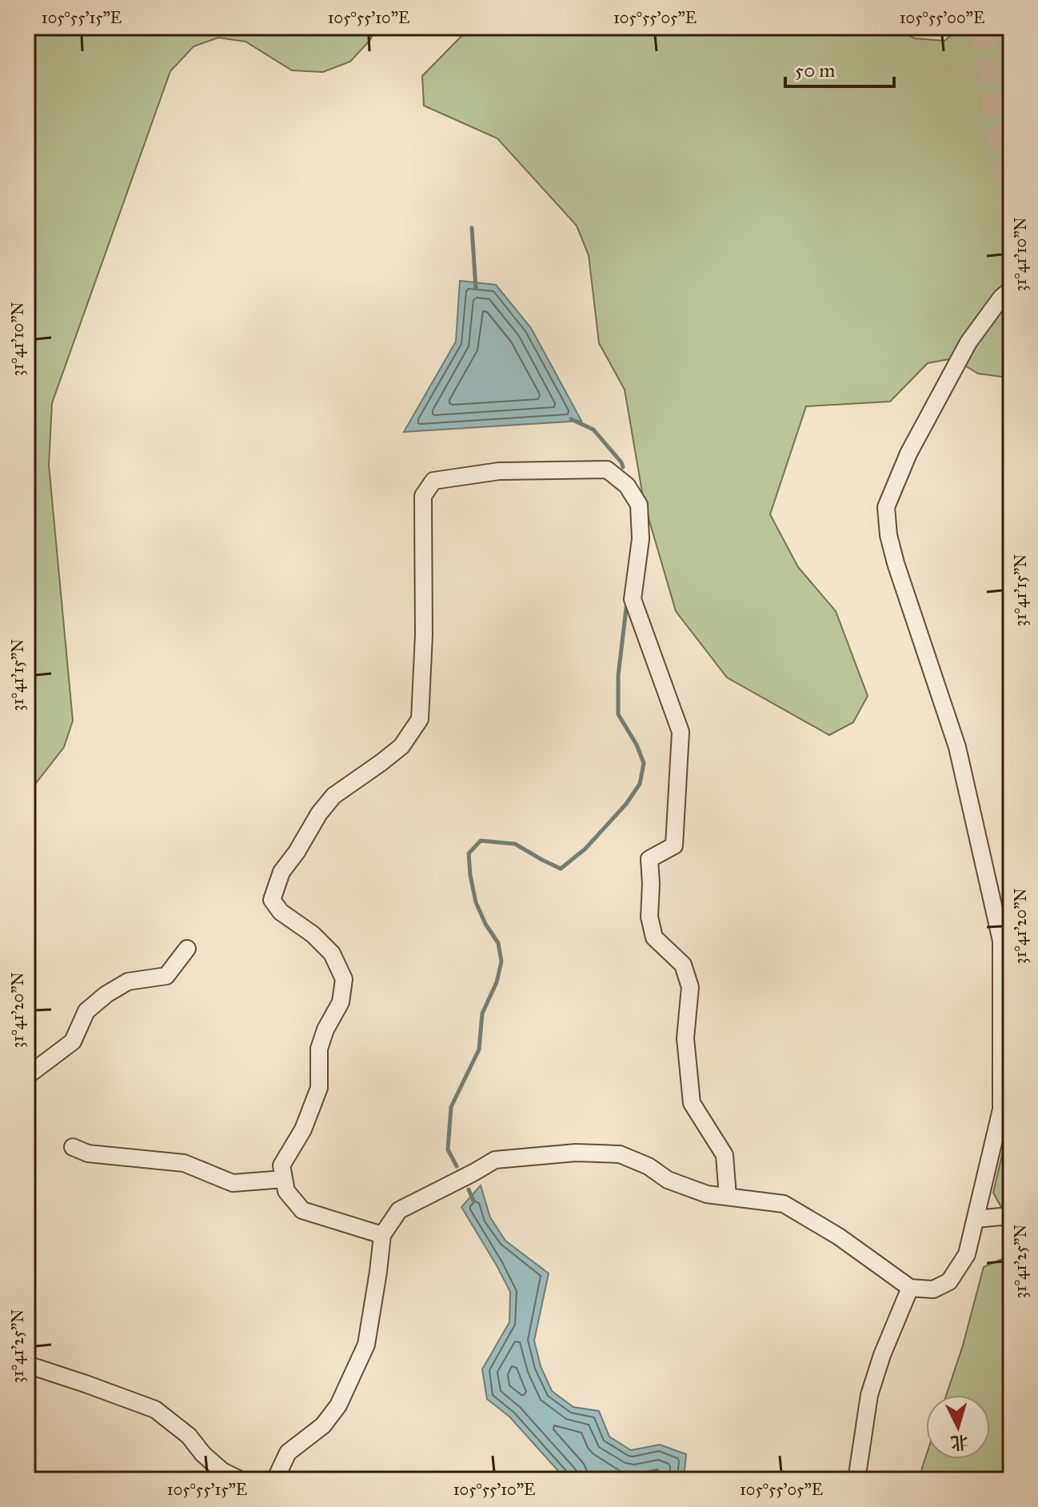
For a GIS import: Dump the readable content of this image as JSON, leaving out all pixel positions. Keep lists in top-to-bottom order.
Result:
{
  "scale_bar": "50 m",
  "north": "bottom",
  "coordinates": [
    "105°55'15\"E",
    "105°55'10\"E",
    "105°55'05\"E",
    "105°55'00\"E",
    "31°41'10\"N",
    "31°41'15\"N",
    "31°41'20\"N",
    "31°41'25\"N"
  ]
}
